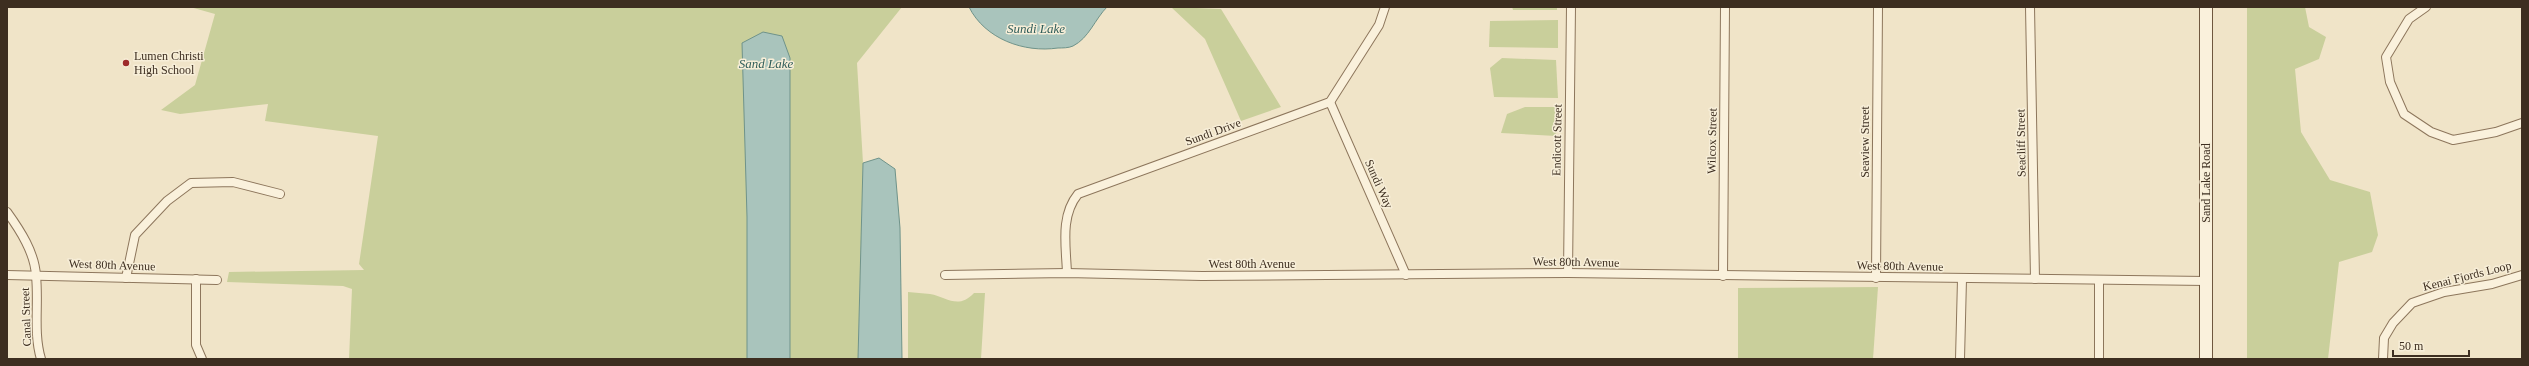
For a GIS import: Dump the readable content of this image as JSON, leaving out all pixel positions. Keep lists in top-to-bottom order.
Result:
{
  "streets": {
    "main road": ["Sand Lake Road"],
    "street": [
      "Sundi Drive",
      "Endicott Street",
      "Wilcox Street",
      "Seaview Street",
      "Seacliff Street",
      "Sundi Way",
      "West 80th Avenue",
      "Kenai Fjords Loop",
      "Canal Street"
    ]
  },
  "crossings": [
    ["Sundi Drive", "Sundi Way"],
    ["Sundi Drive", "West 80th Avenue"],
    ["Endicott Street", "West 80th Avenue"],
    ["Wilcox Street", "West 80th Avenue"],
    ["Seaview Street", "West 80th Avenue"],
    ["Seacliff Street", "West 80th Avenue"],
    ["Sand Lake Road", "West 80th Avenue"],
    ["Sundi Way", "West 80th Avenue"],
    ["West 80th Avenue", "Canal Street"]
  ],
  "water": ["Sundi Lake", "Sand Lake"],
  "places": ["Lumen Christi High School"],
  "scale_bar": "50 m"
}
